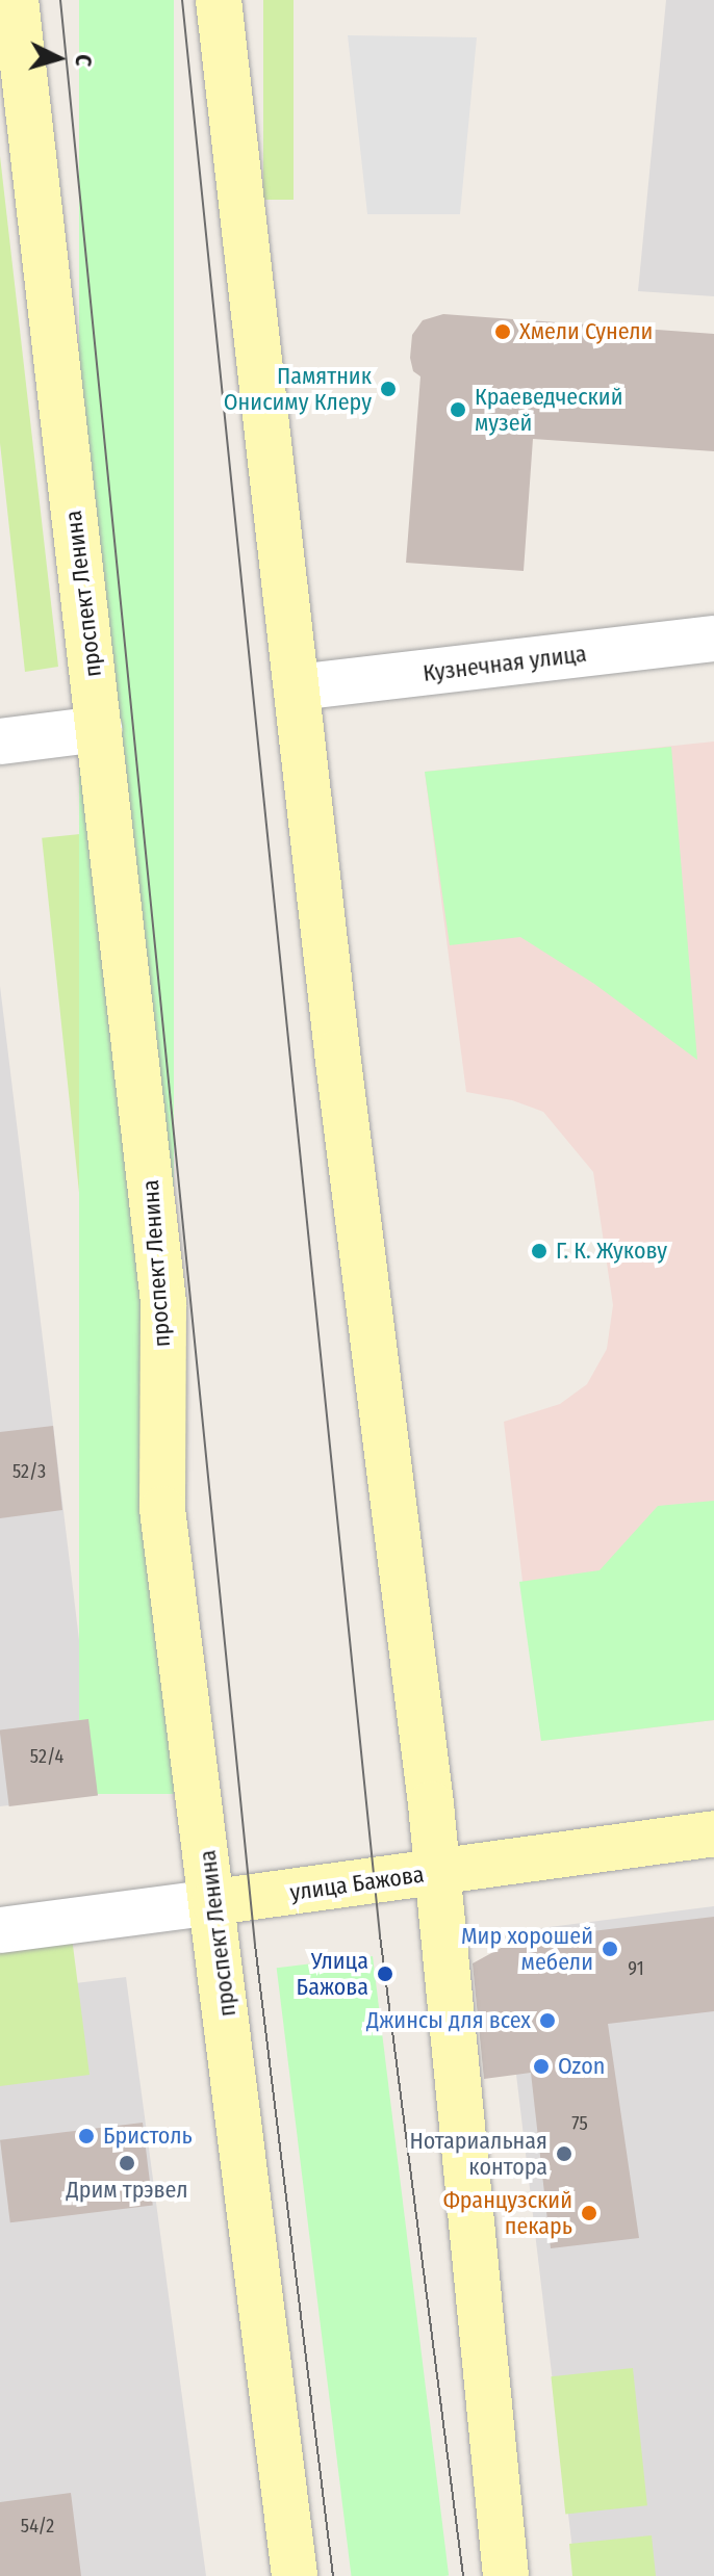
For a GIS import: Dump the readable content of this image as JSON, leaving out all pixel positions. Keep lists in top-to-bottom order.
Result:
{
  "streets": {
    "main road": ["проспект Ленина", "улица Бажова"],
    "street": ["Кузнечная улица"]
  },
  "crossings": [
    ["проспект Ленина", "улица Бажова"]
  ],
  "places": [
    "Хмели Сунели",
    "Памятник Онисиму Клеру",
    "Краеведческий музей",
    "Г. К. Жукову",
    "Мир хорошей мебели",
    "Улица Бажова",
    "Джинсы для всех",
    "Ozon",
    "Бристоль",
    "Нотариальная контора",
    "Дрим трэвел",
    "Французский пекарь"
  ],
  "house_numbers": [
    "52/3",
    "52/4",
    "91",
    "75",
    "54/2"
  ],
  "north": "right"
}
